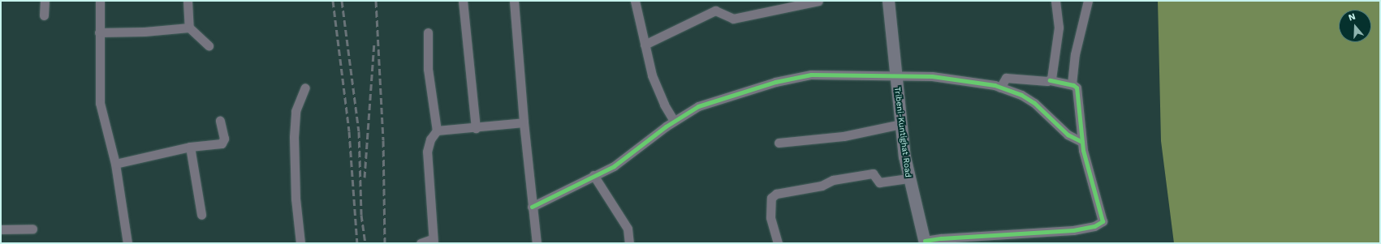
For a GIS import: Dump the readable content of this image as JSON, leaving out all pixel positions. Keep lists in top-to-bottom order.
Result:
{
  "streets": {
    "main road": ["Tribeni-Kuntighat Road"]
  },
  "north": "top"
}
